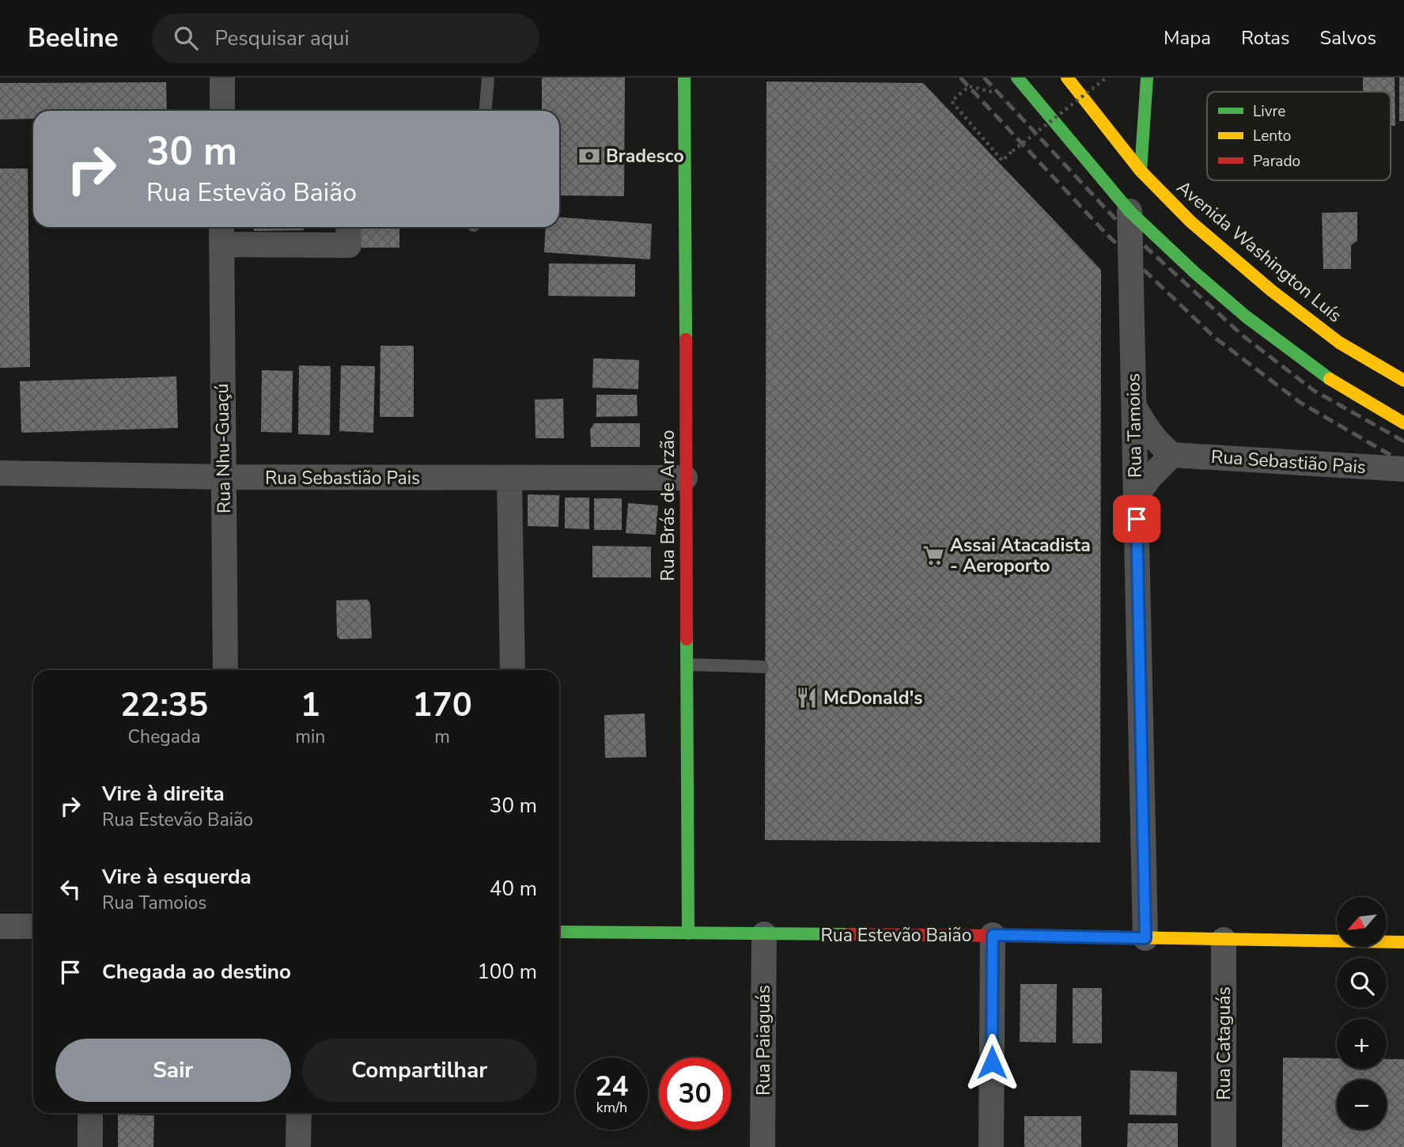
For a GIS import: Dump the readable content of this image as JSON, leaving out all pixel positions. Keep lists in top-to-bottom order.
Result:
{
  "streets": {
    "main road": ["Avenida Washington Luís", "Rua Brás de Arzão", "Rua Estevão Baião"],
    "street": [
      "Rua Tamoios",
      "Rua Nhu-Guaçú",
      "Rua Sebastião Pais",
      "Rua Paiaguás",
      "Rua Cataguás"
    ]
  },
  "crossings": [
    ["Rua Tamoios", "Rua Estevão Baião"],
    ["Rua Nhu-Guaçú", "Rua Sebastião Pais"],
    ["Rua Sebastião Pais", "Rua Brás de Arzão"],
    ["Rua Brás de Arzão", "Rua Estevão Baião"],
    ["Rua Estevão Baião", "Rua Paiaguás"],
    ["Rua Estevão Baião", "Rua Cataguás"]
  ],
  "places": {
    "bank": ["Bradesco"],
    "supermarket": ["Assai Atacadista - Aeroporto"],
    "restaurant": ["McDonald's"]
  },
  "legend": ["Livre", "Lento", "Parado"],
  "north": "bottom left",
  "page": {
    "header": "Beeline",
    "search": "Pesquisar aqui",
    "nav": ["Mapa", "Rotas", "Salvos"],
    "turn": ["30 m", "Rua Estevão Baião"],
    "eta": [
      "22:35",
      "Chegada",
      "1",
      "min",
      "170",
      "m"
    ],
    "list": [
      {
        "name": "Vire à direita",
        "note": "Rua Estevão Baião",
        "value": "30 m"
      },
      {
        "name": "Vire à esquerda",
        "note": "Rua Tamoios",
        "value": "40 m"
      },
      {
        "name": "Chegada ao destino",
        "value": "100 m"
      }
    ],
    "map_buttons": ["+", "−"],
    "buttons": ["Sair", "Compartilhar"],
    "speed": "24 km/h",
    "limit": "30"
  }
}
